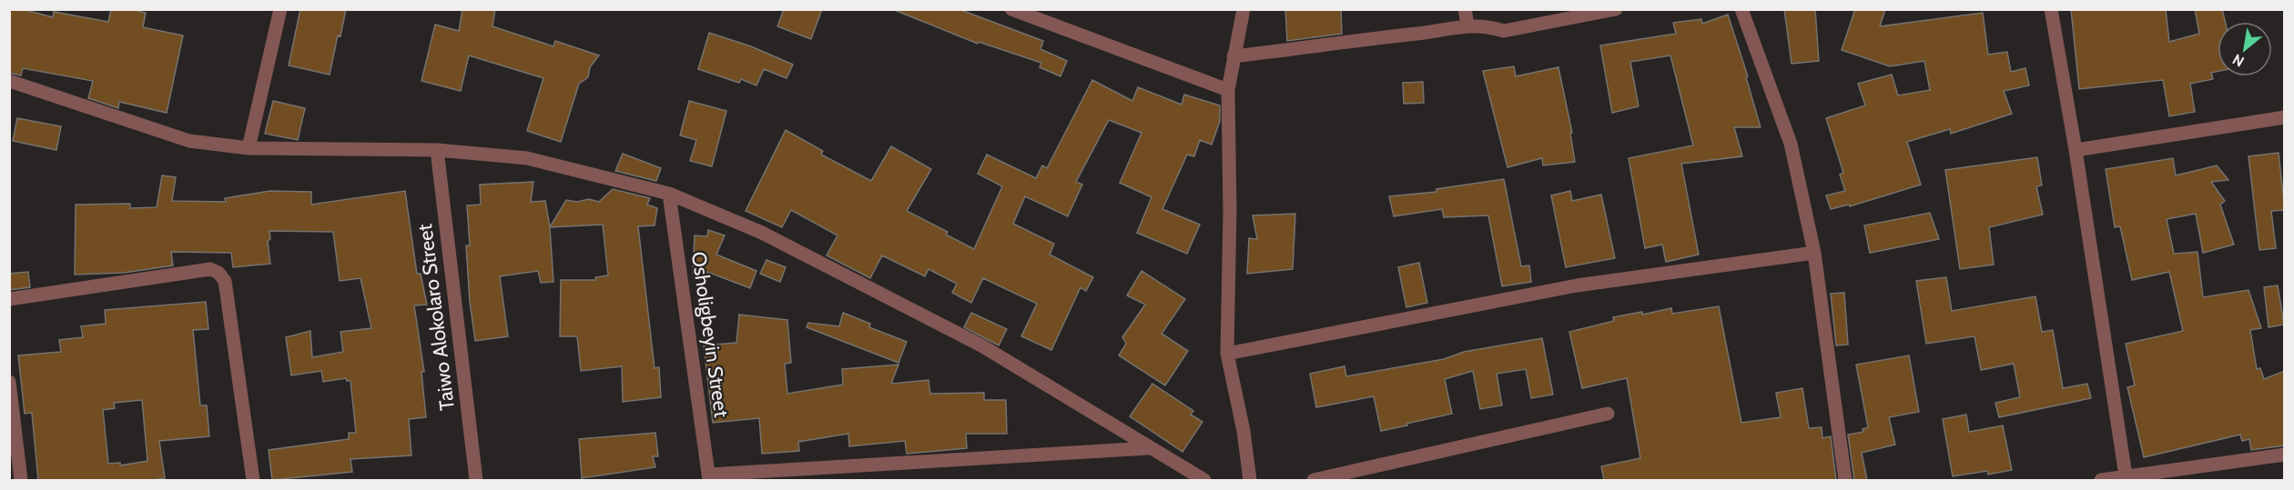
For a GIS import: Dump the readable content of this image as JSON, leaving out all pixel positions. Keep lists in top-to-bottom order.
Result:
{
  "streets": {
    "street": ["Taiwo Alokolaro Street", "Osholigbeyin Street"]
  },
  "north": "bottom left"
}
